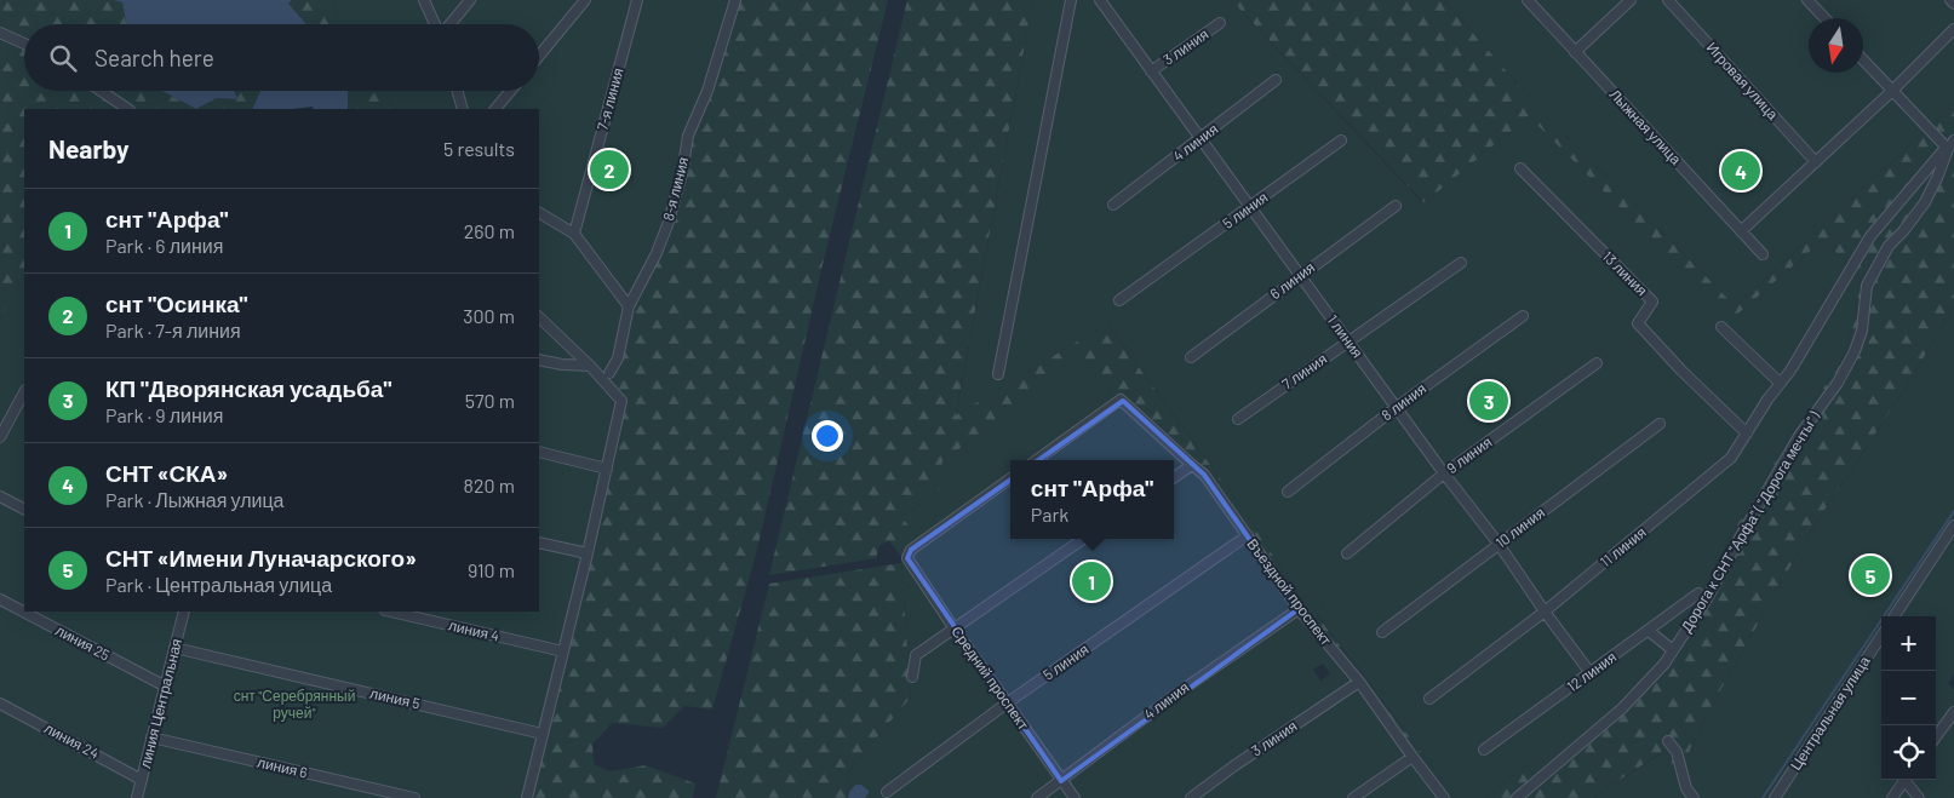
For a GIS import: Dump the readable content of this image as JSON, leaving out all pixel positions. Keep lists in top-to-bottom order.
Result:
{
  "streets": {
    "street": [
      "3 линия",
      "Игровая улица",
      "7-я линия",
      "Лыжная улица",
      "4 линия",
      "8-я линия",
      "5 линия",
      "13 линия",
      "6 линия",
      "1 линия",
      "7 линия",
      "8 линия",
      "9 линия",
      "Дорога к СНТ \"Арфа\" ( \"Дорога мечты\" )",
      "10 линия",
      "11 линия",
      "Въездной проспект",
      "линия 4",
      "линия 25",
      "12 линия",
      "Средний проспект",
      "линия 5",
      "линия Центральная",
      "Центральная улица",
      "линия 24",
      "линия 6"
    ]
  },
  "crossings": [
    ["3 линия", "1 линия"],
    ["3 линия", "Въездной проспект"],
    ["4 линия", "1 линия"],
    ["4 линия", "Въездной проспект"],
    ["4 линия", "Средний проспект"],
    ["5 линия", "1 линия"],
    ["5 линия", "Въездной проспект"],
    ["5 линия", "Средний проспект"],
    ["13 линия", "11 линия"],
    ["6 линия", "1 линия"],
    ["1 линия", "7 линия"],
    ["1 линия", "8 линия"],
    ["1 линия", "9 линия"],
    ["1 линия", "10 линия"],
    ["1 линия", "11 линия"],
    ["1 линия", "12 линия"],
    ["Дорога к СНТ \"Арфа\" ( \"Дорога мечты\" )", "11 линия"],
    ["линия 25", "линия Центральная"],
    ["линия 5", "линия Центральная"],
    ["линия Центральная", "линия 24"],
    ["линия Центральная", "линия 6"]
  ],
  "parks": ["снт \"Серебрянный ручей\""],
  "north": "bottom",
  "page": {
    "search": "Search here",
    "heading": ["Nearby", "5 results"],
    "pins": [
      "2",
      "4",
      "3",
      "5",
      "1"
    ],
    "list": [
      {
        "mark": "1",
        "name": "снт \"Арфа\"",
        "note": "Park · 6 линия",
        "value": "260 m"
      },
      {
        "mark": "2",
        "name": "снт \"Осинка\"",
        "note": "Park · 7-я линия",
        "value": "300 m"
      },
      {
        "mark": "3",
        "name": "КП \"Дворянская усадьба\"",
        "note": "Park · 9 линия",
        "value": "570 m"
      },
      {
        "mark": "4",
        "name": "СНТ «СКА»",
        "note": "Park · Лыжная улица",
        "value": "820 m"
      },
      {
        "mark": "5",
        "name": "СНТ «Имени Луначарского»",
        "note": "Park · Центральная улица",
        "value": "910 m"
      }
    ],
    "popup": ["снт \"Арфа\"", "Park"],
    "map_buttons": ["+", "−"]
  }
}
